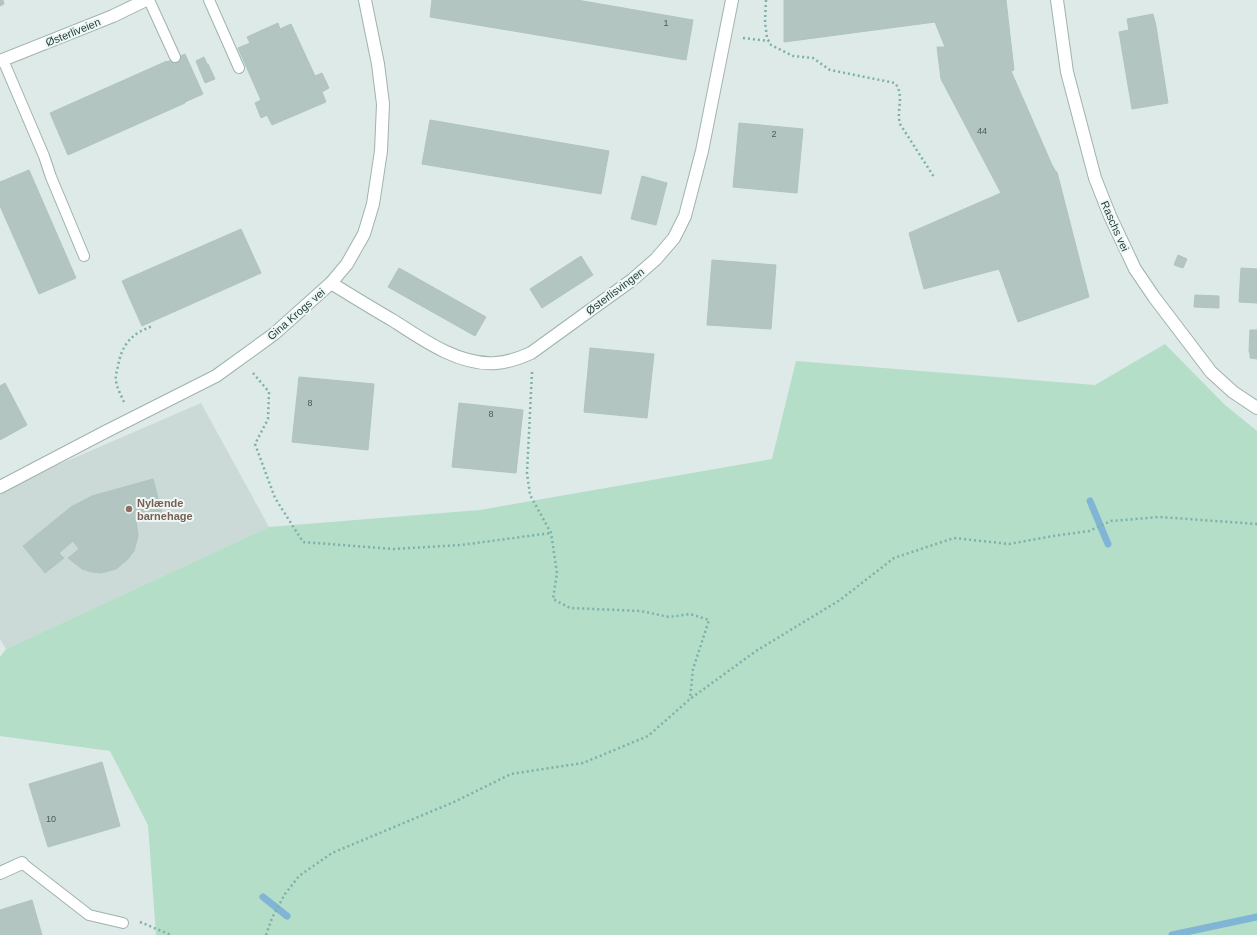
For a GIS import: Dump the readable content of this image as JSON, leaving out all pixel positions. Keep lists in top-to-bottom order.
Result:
{
  "streets": {
    "street": [
      "Østerliveien",
      "Raschs vei",
      "Østerlisvingen",
      "Gina Krogs vei"
    ]
  },
  "crossings": [
    ["Østerlisvingen", "Gina Krogs vei"]
  ],
  "places": ["Nylænde barnehage"],
  "house_numbers": [
    "1",
    "44",
    "2",
    "8",
    "8",
    "10"
  ]
}
